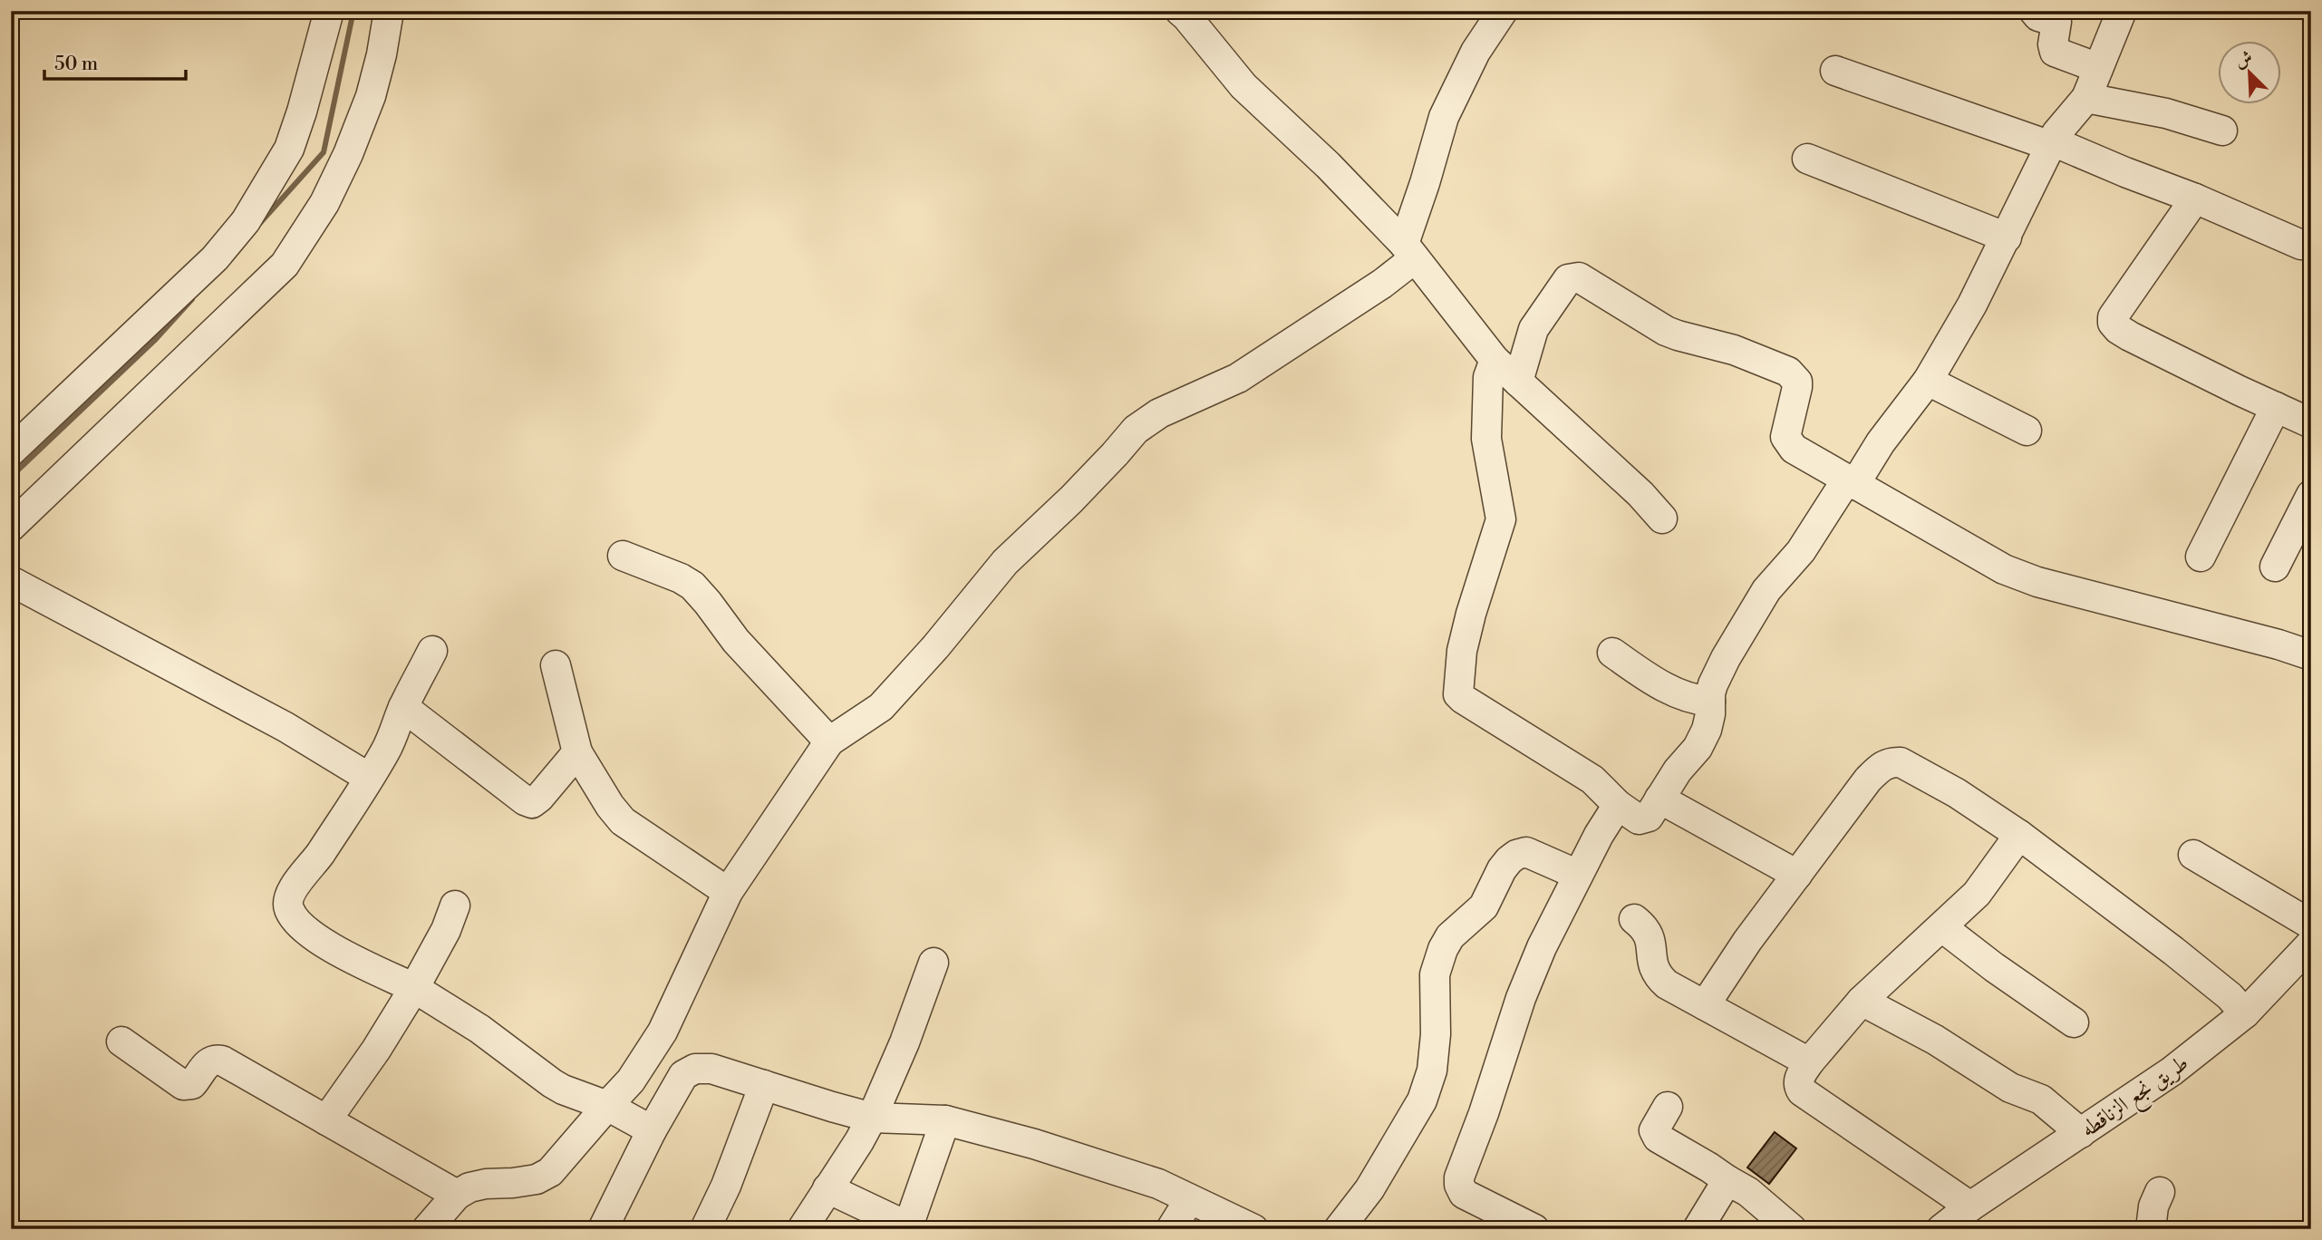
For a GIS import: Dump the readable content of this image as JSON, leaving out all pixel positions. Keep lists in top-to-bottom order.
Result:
{
  "streets": {
    "street": ["طريق نجع الزناقطه"]
  },
  "scale_bar": "50 m",
  "north": "top left"
}
